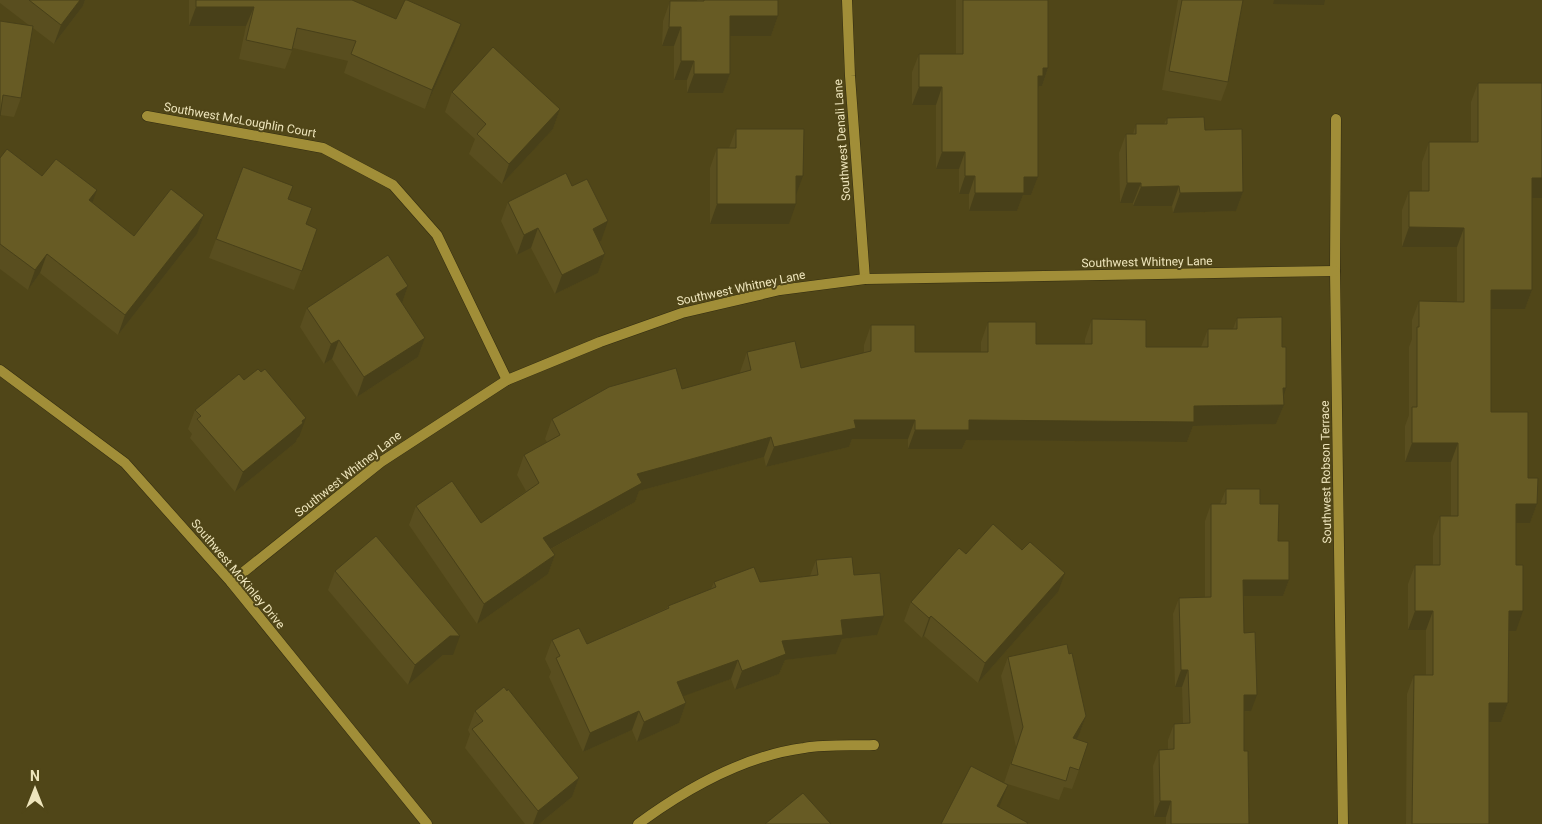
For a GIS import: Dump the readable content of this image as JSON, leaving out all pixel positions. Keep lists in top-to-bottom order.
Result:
{
  "streets": {
    "street": [
      "Southwest McLoughlin Court",
      "Southwest Denali Lane",
      "Southwest Whitney Lane",
      "Southwest Robson Terrace",
      "Southwest McKinley Drive"
    ]
  },
  "crossings": [
    ["Southwest McLoughlin Court", "Southwest Whitney Lane"],
    ["Southwest Denali Lane", "Southwest Whitney Lane"],
    ["Southwest Whitney Lane", "Southwest Robson Terrace"],
    ["Southwest Whitney Lane", "Southwest McKinley Drive"]
  ],
  "north": "top"
}
